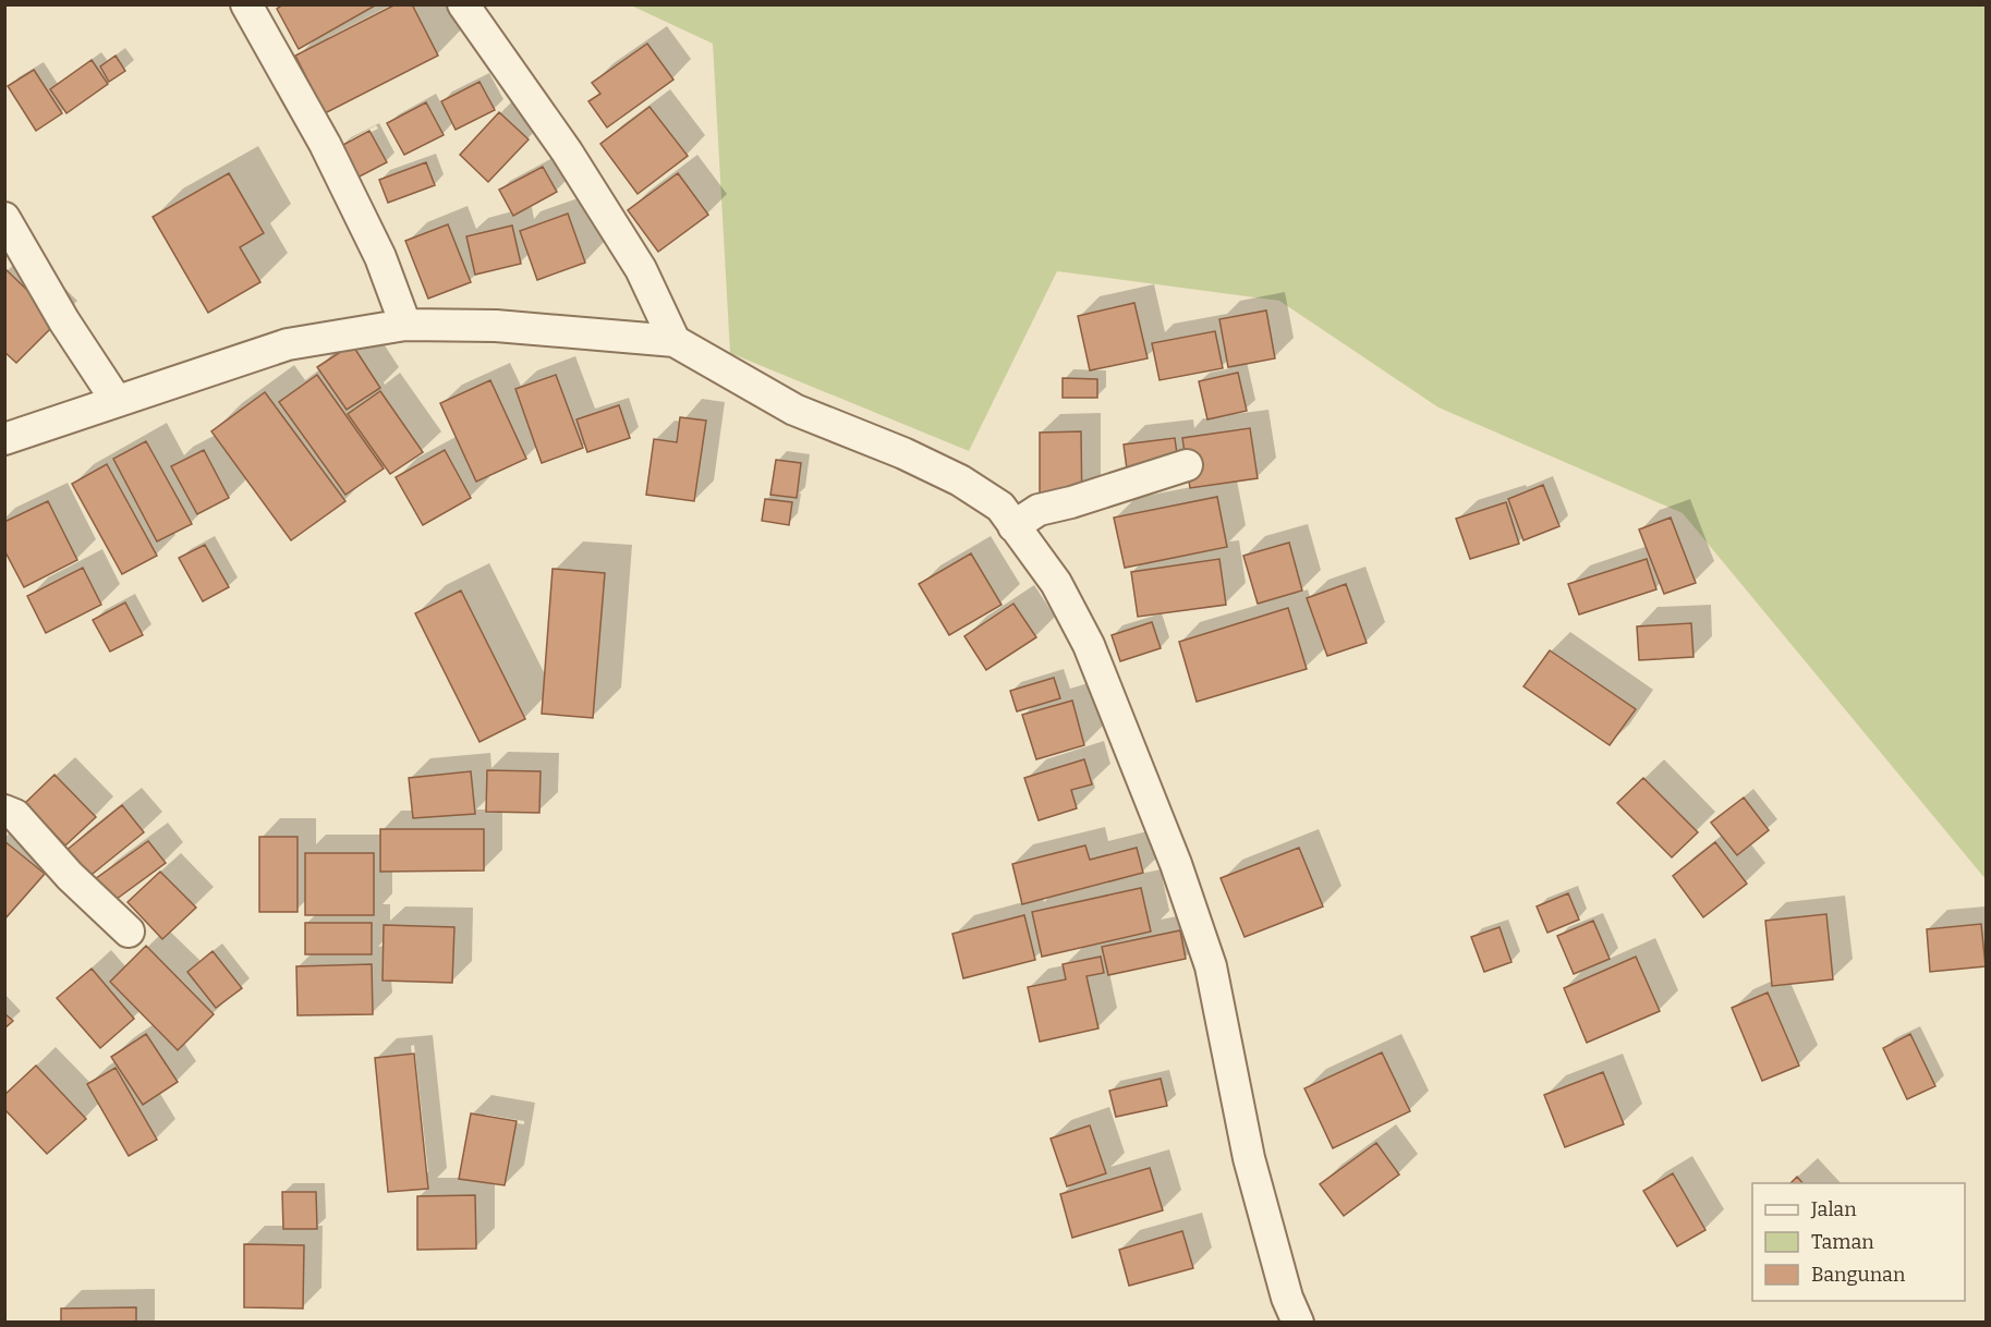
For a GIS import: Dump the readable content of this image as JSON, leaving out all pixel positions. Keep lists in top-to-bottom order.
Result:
{
  "legend": ["Jalan", "Taman", "Bangunan"]
}
